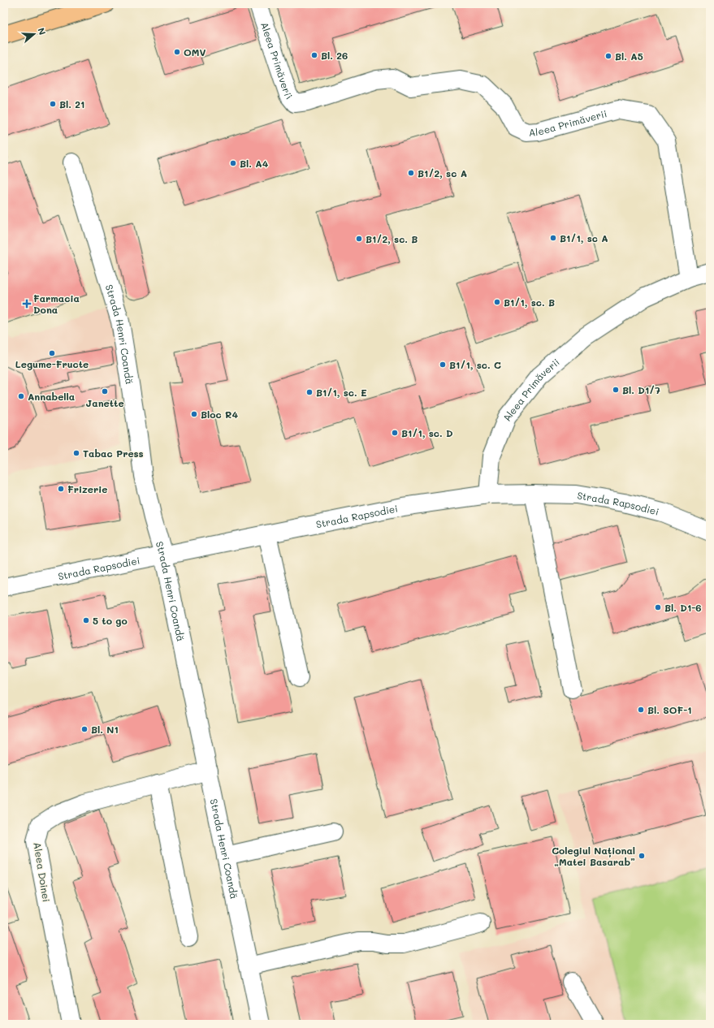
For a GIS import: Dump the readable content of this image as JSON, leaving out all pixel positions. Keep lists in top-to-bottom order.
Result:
{
  "streets": {
    "street": [
      "Aleea Primăverii",
      "Strada Henri Coandă",
      "Strada Rapsodiei",
      "Aleea Doinei"
    ]
  },
  "crossings": [
    ["Aleea Primăverii", "Strada Rapsodiei"],
    ["Strada Henri Coandă", "Strada Rapsodiei"],
    ["Strada Henri Coandă", "Aleea Doinei"]
  ],
  "places": {
    "other": [
      "OMV",
      "Bl. 26",
      "Bl. A5",
      "Bl. 21",
      "Bl. A4",
      "B1/2, sc A",
      "B1/1, sc A",
      "B1/2, sc. B",
      "B1/1, sc. B",
      "Legume-Fructe",
      "B1/1, sc. C",
      "Bl. D1/7",
      "Janette",
      "B1/1, sc. E",
      "Annabella",
      "Bloc R4",
      "B1/1, sc. D",
      "Tabac Press",
      "Frizerie",
      "Bl. D1-6",
      "5 to go",
      "Bl. SOF-1",
      "Bl. N1",
      "Colegiul Național „Matei Basarab”"
    ],
    "health": ["Farmacia Dona"]
  },
  "north": "right"
}
